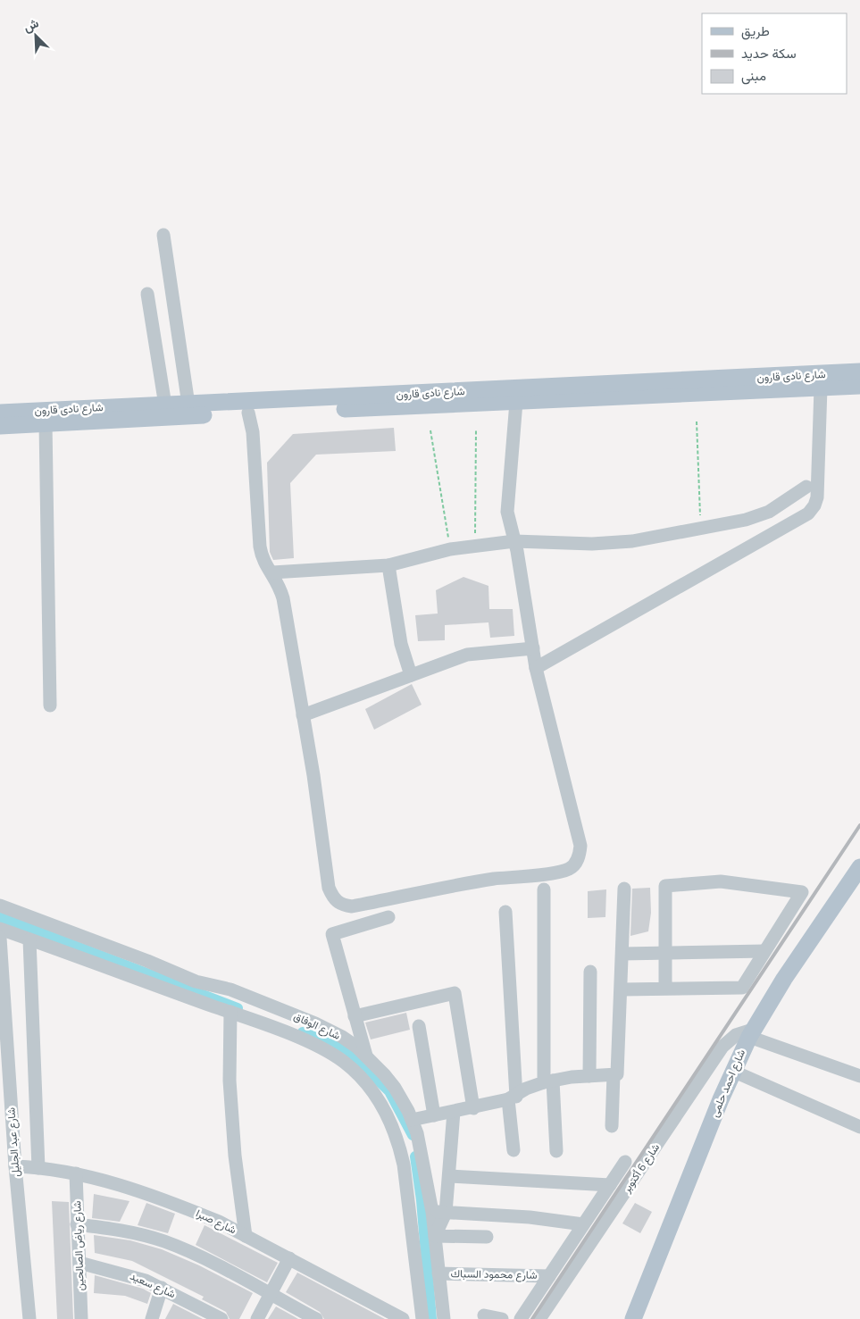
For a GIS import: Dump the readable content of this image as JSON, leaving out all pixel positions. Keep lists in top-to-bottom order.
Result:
{
  "streets": {
    "main road": ["شارع نادى قارون", "شارع احمد حلمى"],
    "street": [
      "شارع الوفاق",
      "شارع عبد الجليل",
      "شارع 6 أكتوبر",
      "شارع صبرا",
      "شارع رياض الصالحين",
      "شارع محمود السباك",
      "شارع سعيد"
    ]
  },
  "crossings": [
    ["شارع الوفاق", "شارع محمود السباك"],
    ["شارع احمد حلمى", "شارع 6 أكتوبر"],
    ["شارع عبد الجليل", "شارع صبرا"],
    ["شارع 6 أكتوبر", "شارع محمود السباك"],
    ["شارع صبرا", "شارع رياض الصالحين"],
    ["شارع رياض الصالحين", "شارع سعيد"]
  ],
  "legend": ["طريق", "سكة حديد", "مبنى"],
  "north": "top left"
}
